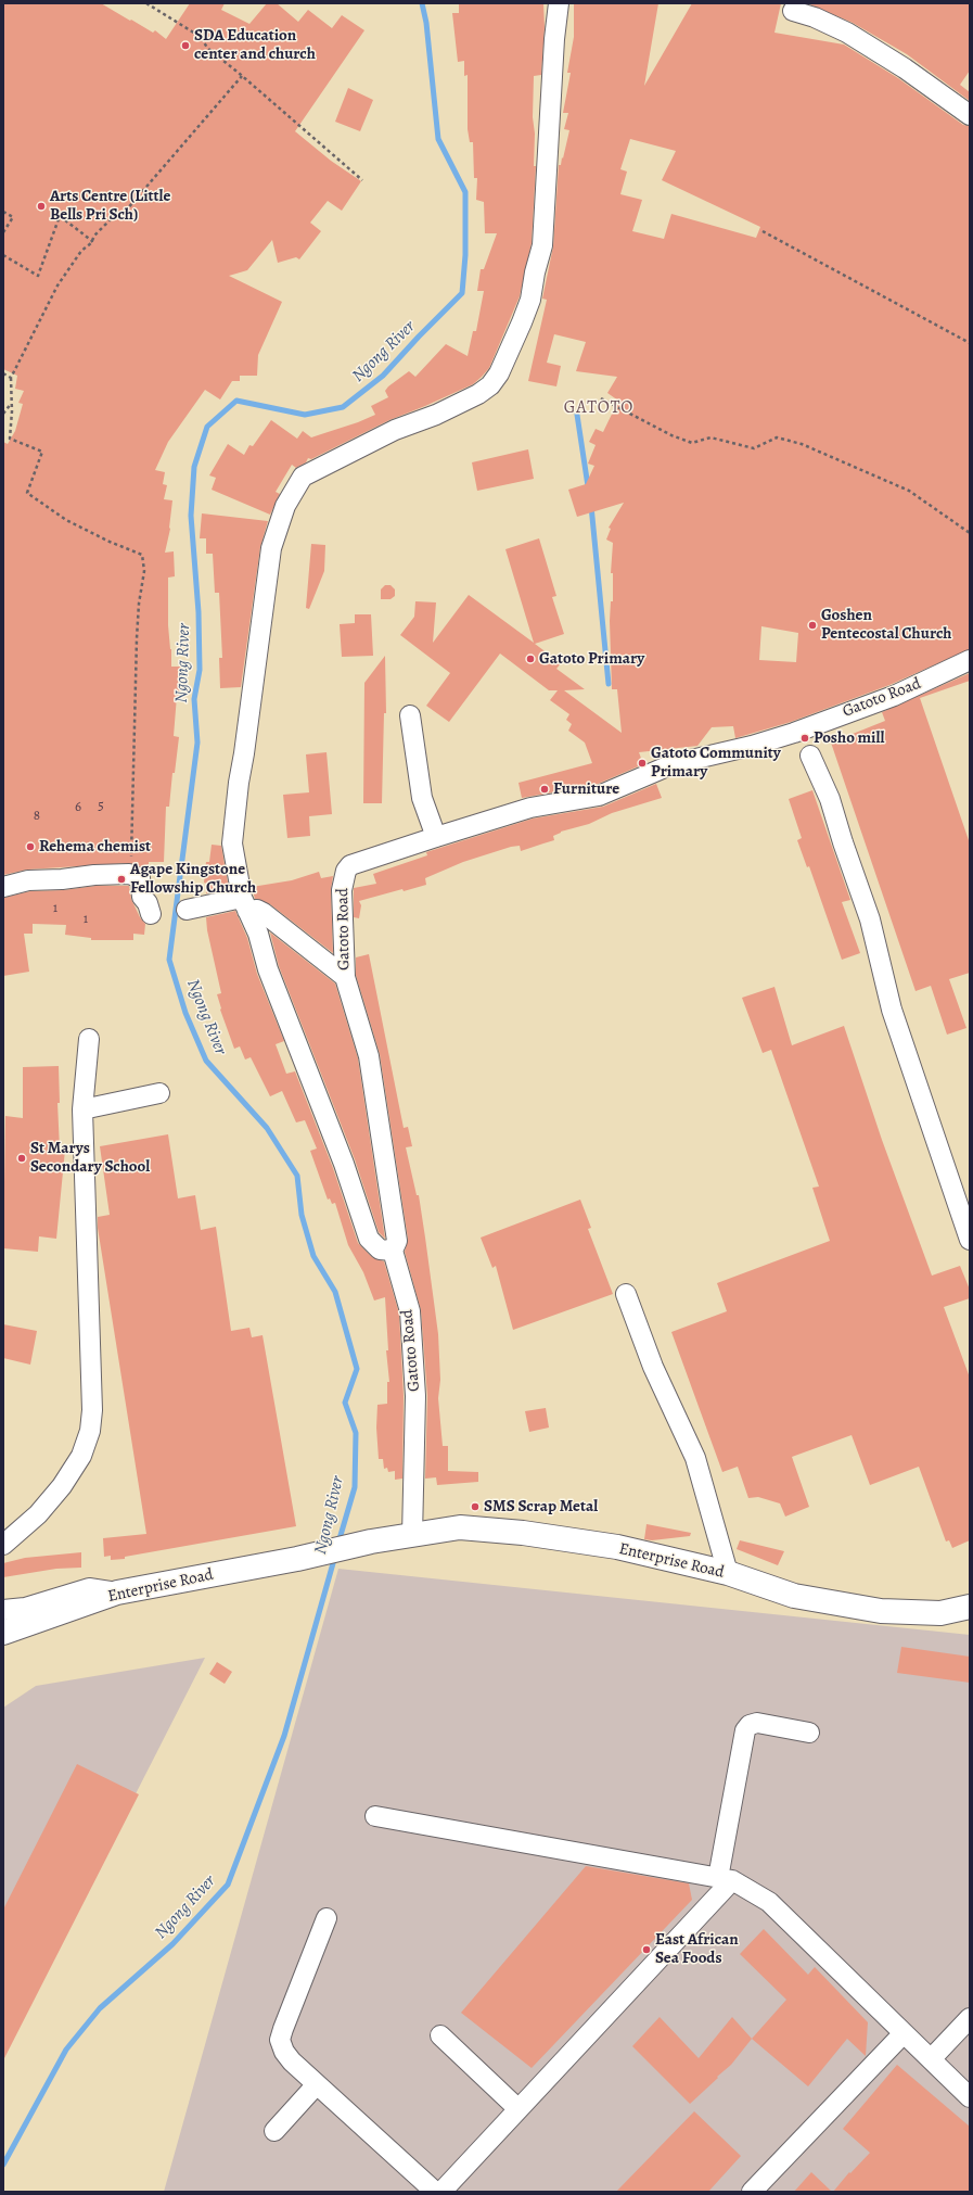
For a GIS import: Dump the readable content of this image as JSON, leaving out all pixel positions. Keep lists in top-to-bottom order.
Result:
{
  "streets": {
    "main road": ["Enterprise Road"],
    "street": ["Gatoto Road"]
  },
  "crossings": [
    ["Gatoto Road", "Enterprise Road"]
  ],
  "districts": ["GATOTO"],
  "water": ["Ngong River"],
  "places": [
    "SDA Education center and church",
    "Arts Centre (Little Bells Pri Sch)",
    "Goshen Pentecostal Church",
    "Gatoto Primary",
    "Posho mill",
    "Gatoto Community Primary",
    "Furniture",
    "Rehema chemist",
    "Agape Kingstone Fellowship Church",
    "St Marys Secondary School",
    "SMS Scrap Metal",
    "East African Sea Foods"
  ],
  "house_numbers": [
    "5",
    "6",
    "8",
    "1",
    "1"
  ]
}
